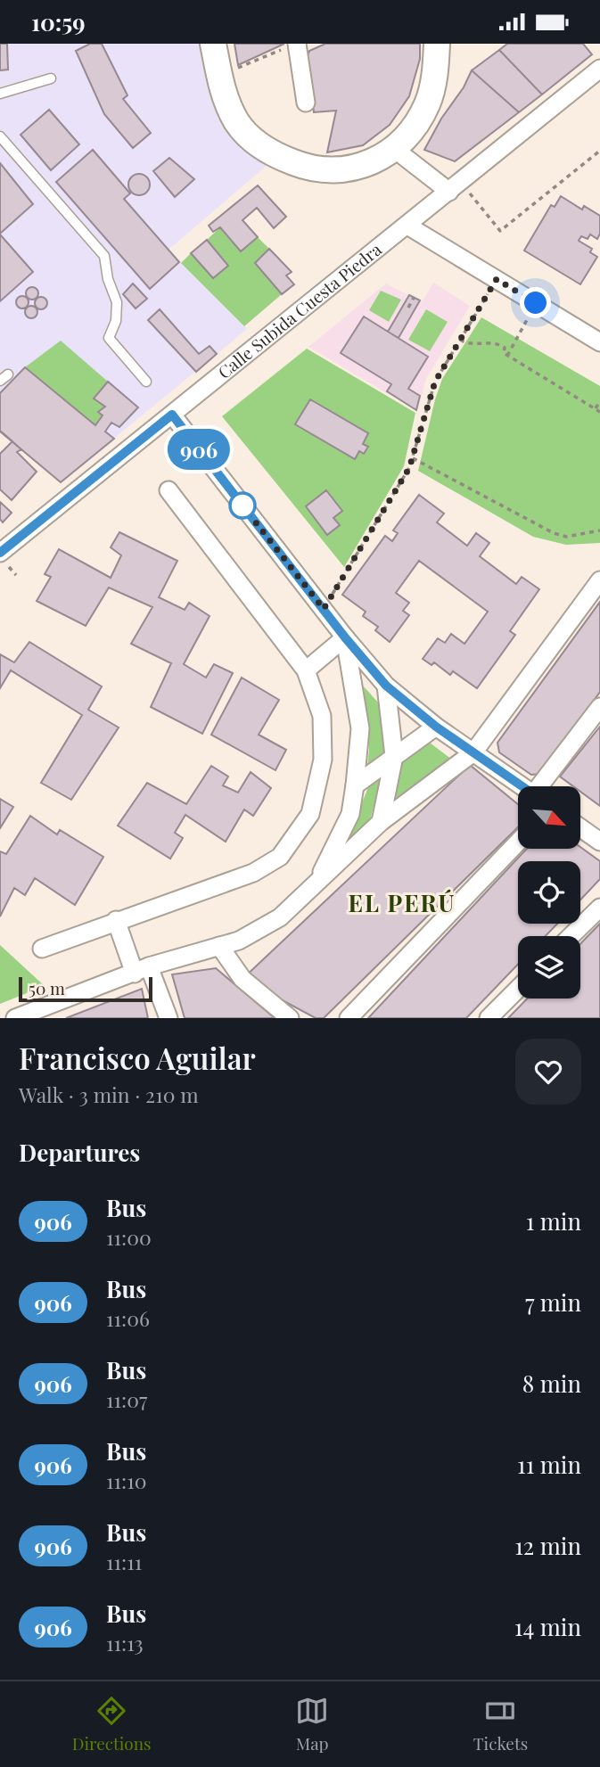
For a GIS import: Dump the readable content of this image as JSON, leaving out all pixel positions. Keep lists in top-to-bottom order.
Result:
{
  "streets": {
    "street": ["Calle Subida Cuesta Piedra"]
  },
  "districts": ["EL PERÚ"],
  "lines": ["bus line 906"],
  "scale_bar": "50 m",
  "north": "bottom right",
  "page": {
    "status": "10:59",
    "on_map": "906",
    "scale": "50 m",
    "heading": [
      ["Francisco Aguilar", "Walk · 3 min · 210 m"],
      "Departures"
    ],
    "list": [
      {
        "mark": "906",
        "name": "Bus",
        "note": "11:00",
        "value": "1 min"
      },
      {
        "mark": "906",
        "name": "Bus",
        "note": "11:06",
        "value": "7 min"
      },
      {
        "mark": "906",
        "name": "Bus",
        "note": "11:07",
        "value": "8 min"
      },
      {
        "mark": "906",
        "name": "Bus",
        "note": "11:10",
        "value": "11 min"
      },
      {
        "mark": "906",
        "name": "Bus",
        "note": "11:11",
        "value": "12 min"
      },
      {
        "mark": "906",
        "name": "Bus",
        "note": "11:13",
        "value": "14 min"
      }
    ],
    "tabs": ["Directions", "Map", "Tickets"]
  }
}
